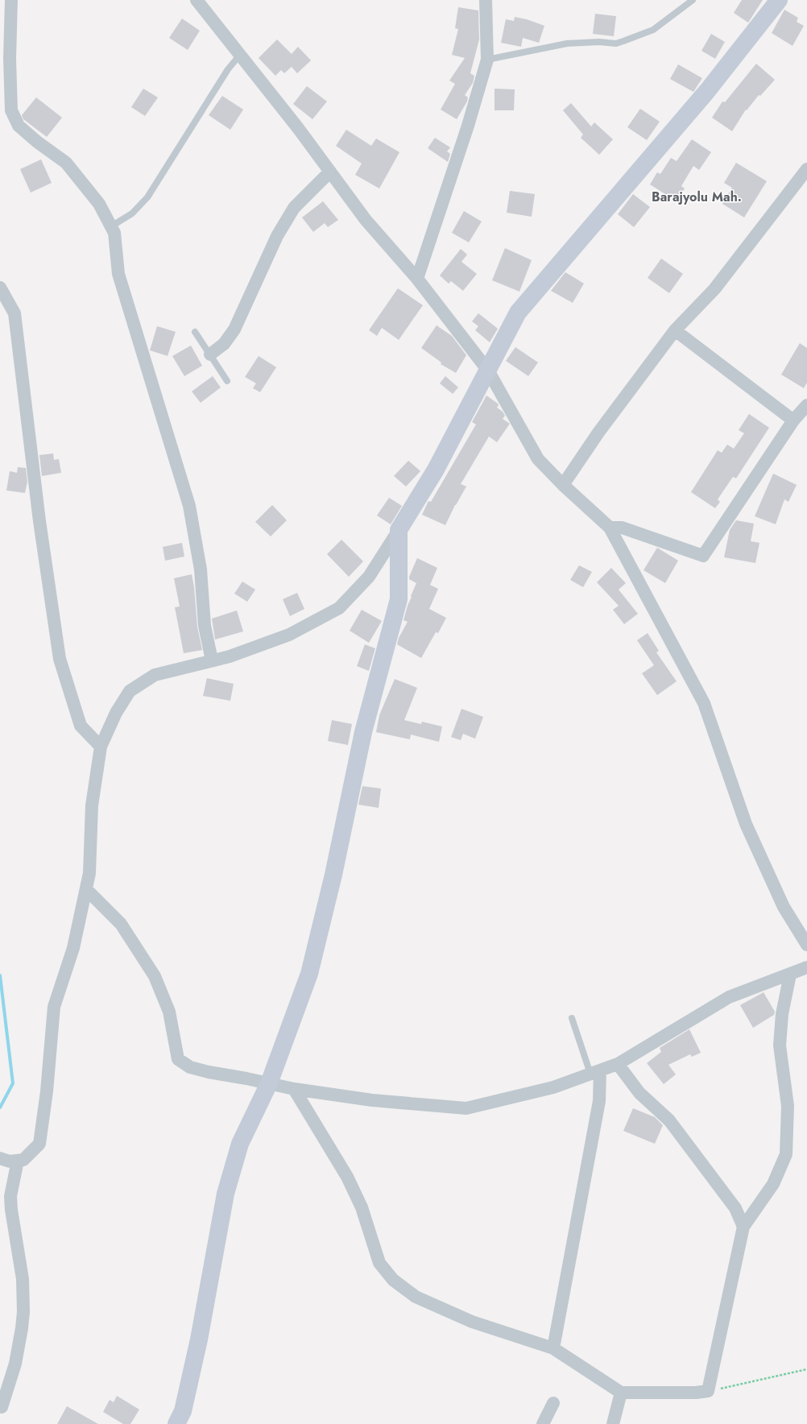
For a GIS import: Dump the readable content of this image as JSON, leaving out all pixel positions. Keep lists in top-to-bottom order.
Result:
{
  "districts": ["Barajyolu Mah."]
}
